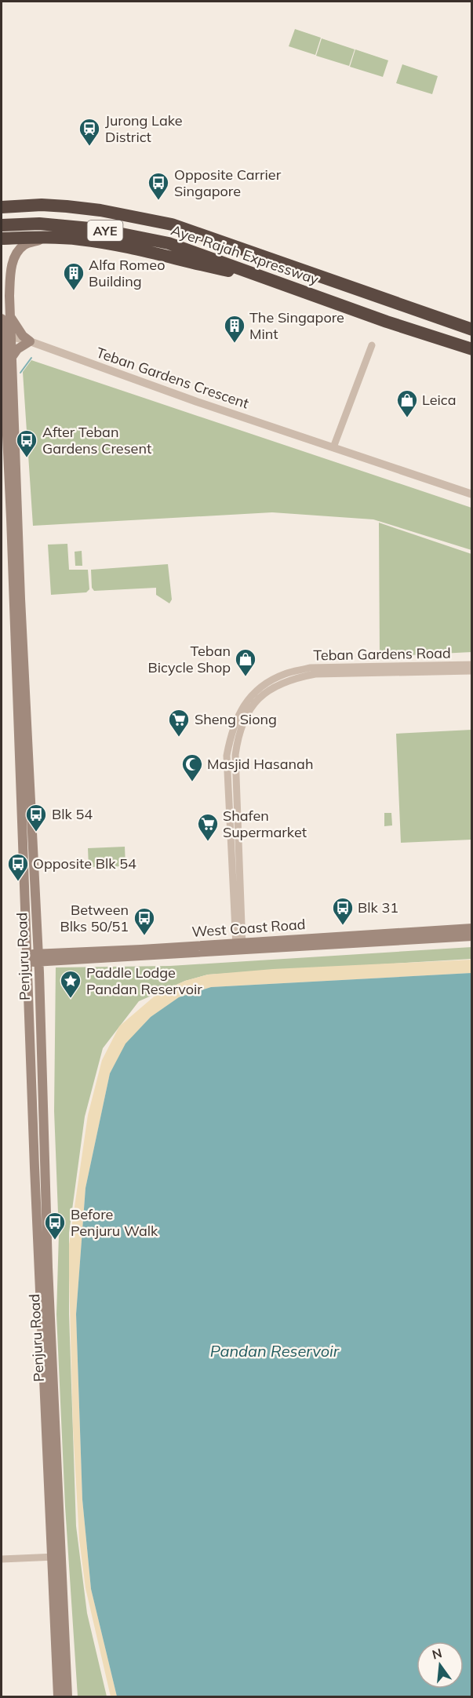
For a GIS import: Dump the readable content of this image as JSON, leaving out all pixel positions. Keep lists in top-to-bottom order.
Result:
{
  "streets": {
    "highway": ["AYE", "Ayer Rajah Expressway"],
    "main road": ["West Coast Road", "Penjuru Road"],
    "street": ["Teban Gardens Crescent", "Teban Gardens Road"]
  },
  "crossings": [
    ["Teban Gardens Crescent", "Penjuru Road"],
    ["Teban Gardens Road", "West Coast Road"],
    ["West Coast Road", "Penjuru Road"]
  ],
  "water": ["Pandan Reservoir"],
  "places": {
    "station": ["Jurong Lake District"],
    "bus stop": [
      "Opposite Carrier Singapore",
      "After Teban Gardens Cresent",
      "Blk 54",
      "Opposite Blk 54",
      "Blk 31",
      "Between Blks 50/51",
      "Before Penjuru Walk"
    ],
    "building": ["Alfa Romeo Building", "The Singapore Mint"],
    "shop": ["Leica", "Teban Bicycle Shop"],
    "supermarket": ["Sheng Siong", "Shafen Supermarket"],
    "mosque": ["Masjid Hasanah"],
    "place": ["Paddle Lodge Pandan Reservoir"]
  },
  "north": "top"
}
